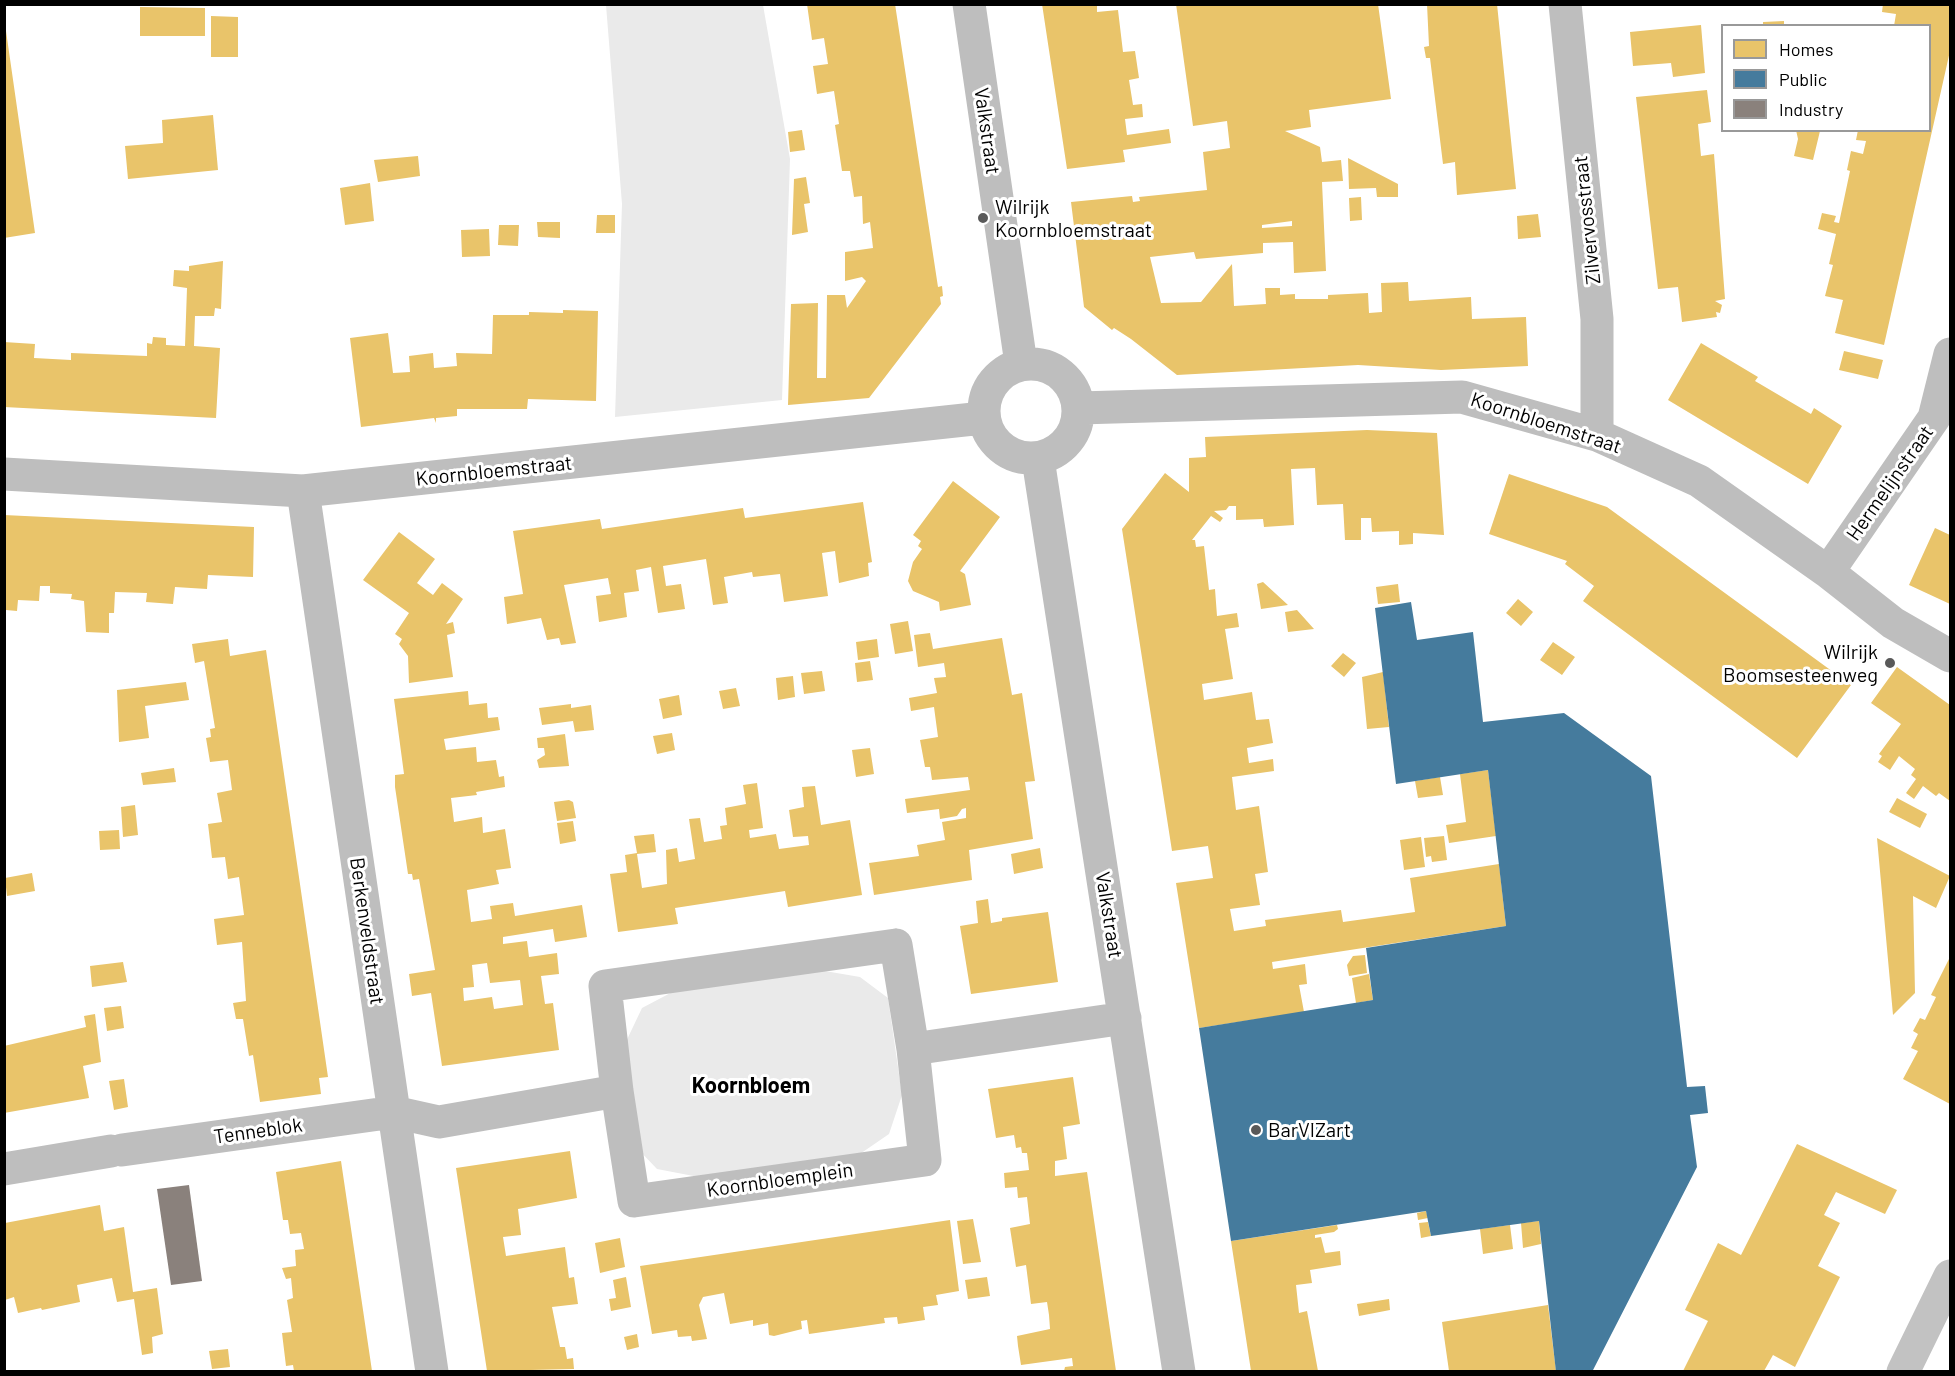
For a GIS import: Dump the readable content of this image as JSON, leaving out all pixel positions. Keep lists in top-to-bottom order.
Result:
{
  "streets": {
    "street": [
      "Valkstraat",
      "Zilvervosstraat",
      "Koornbloemstraat",
      "Hermelijnstraat",
      "Berkenveldstraat",
      "Tenneblok",
      "Koornbloemplein"
    ]
  },
  "crossings": [
    ["Valkstraat", "Koornbloemstraat"],
    ["Zilvervosstraat", "Koornbloemstraat"],
    ["Koornbloemstraat", "Hermelijnstraat"],
    ["Koornbloemstraat", "Berkenveldstraat"],
    ["Berkenveldstraat", "Tenneblok"]
  ],
  "districts": ["Koornbloem"],
  "places": ["Wilrijk Koornbloemstraat", "Wilrijk Boomsesteenweg", "BarVIZart"],
  "legend": ["Homes", "Public", "Industry"]
}
